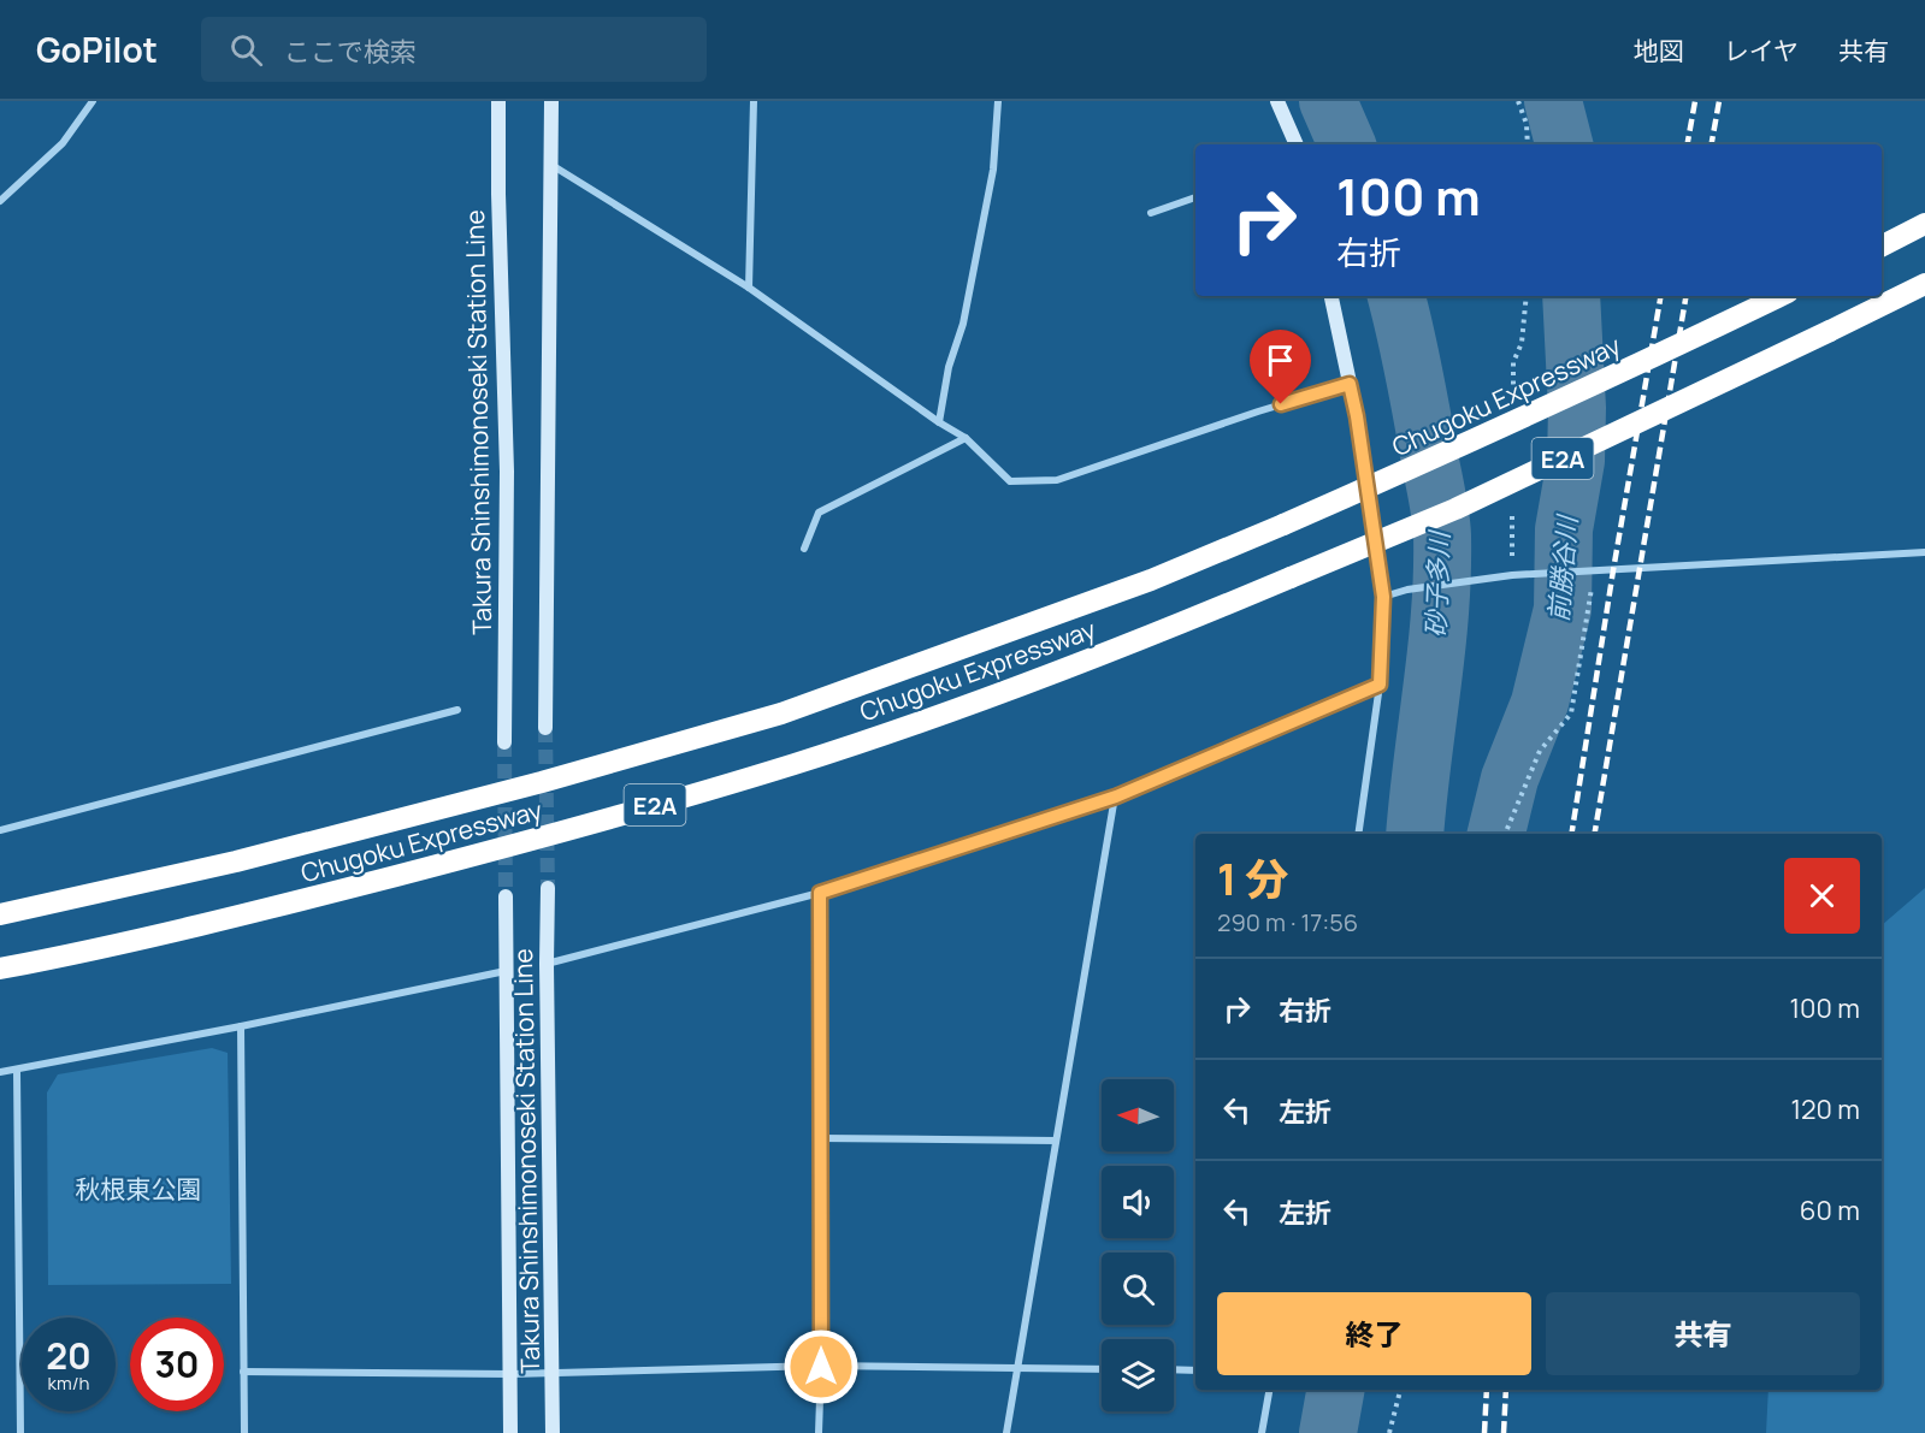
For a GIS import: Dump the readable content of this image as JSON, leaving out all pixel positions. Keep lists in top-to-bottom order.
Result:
{
  "streets": {
    "highway": ["Chugoku Expressway", "E2A"],
    "main road": ["Takura Shinshimonoseki Station Line"]
  },
  "water": ["前勝谷川", "砂子多川"],
  "parks": ["秋根東公園"],
  "north": "left",
  "page": {
    "header": "GoPilot",
    "search": "ここで検索",
    "nav": ["地図", "レイヤ", "共有"],
    "turn": ["100 m", "右折"],
    "heading": ["1 分", "290 m · 17:56"],
    "list": [
      {
        "name": "右折",
        "value": "100 m"
      },
      {
        "name": "左折",
        "value": "120 m"
      },
      {
        "name": "左折",
        "value": "60 m"
      }
    ],
    "buttons": ["終了", "共有"],
    "speed": "20 km/h",
    "limit": "30"
  }
}
